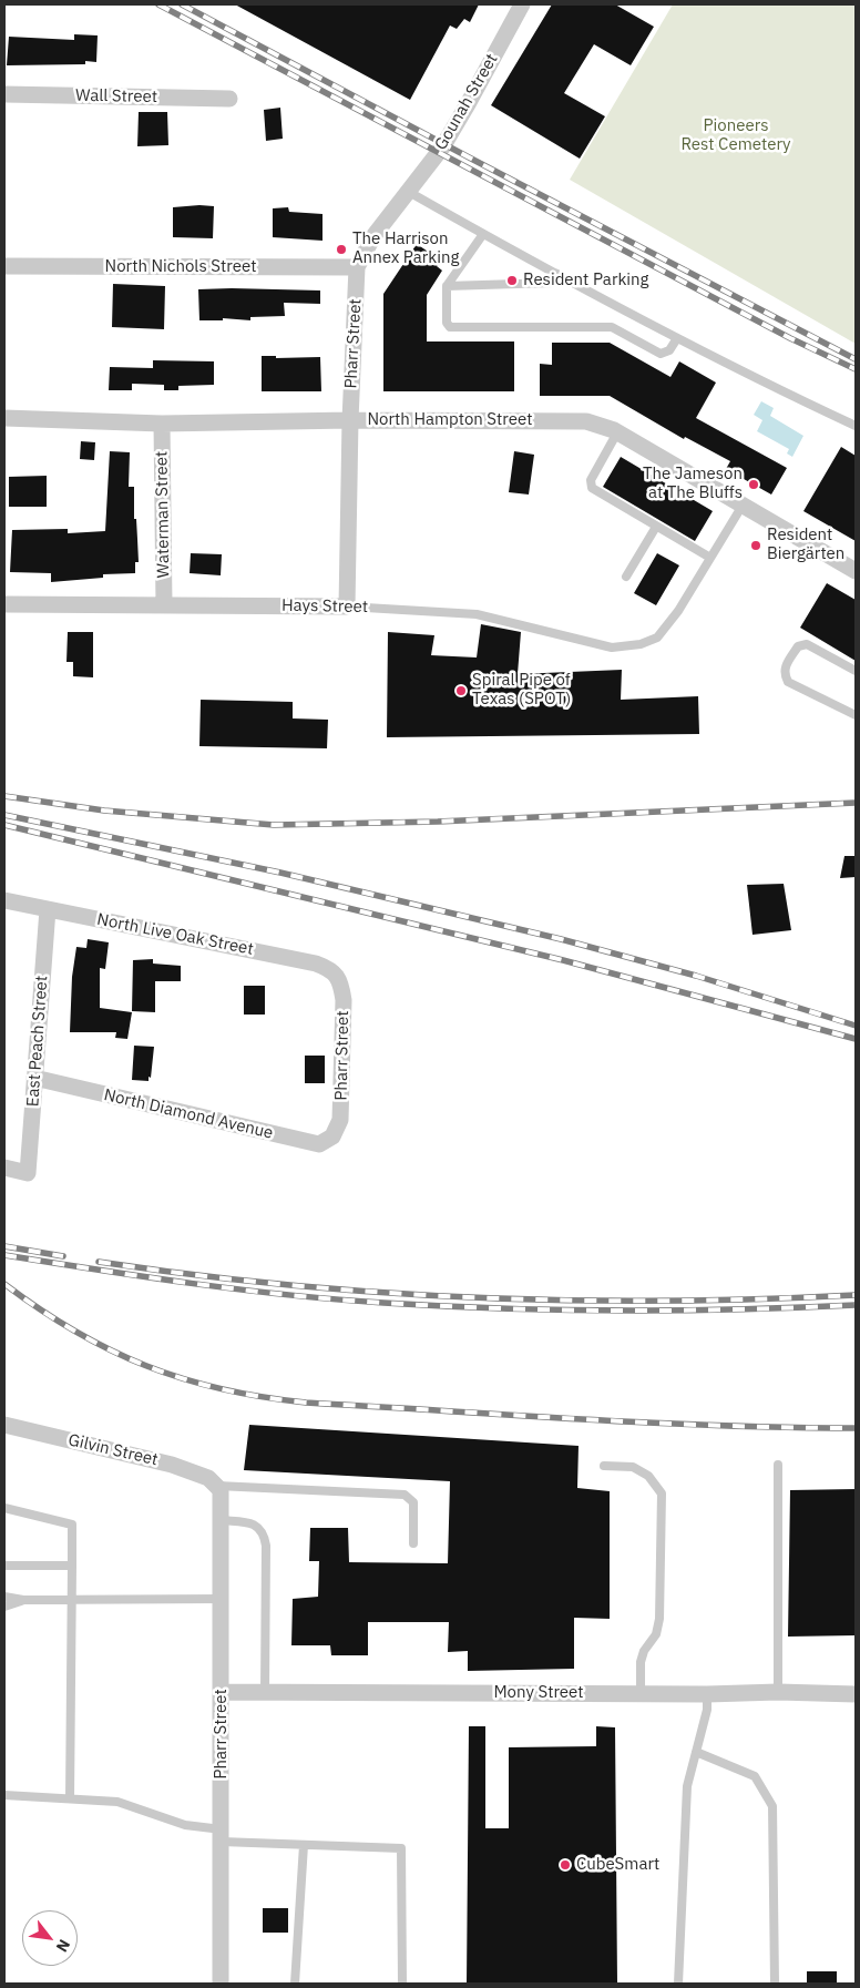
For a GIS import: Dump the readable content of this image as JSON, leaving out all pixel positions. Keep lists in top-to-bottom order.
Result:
{
  "streets": {
    "street": [
      "Wall Street",
      "Gounah Street",
      "North Nichols Street",
      "Pharr Street",
      "North Hampton Street",
      "Waterman Street",
      "Hays Street",
      "North Live Oak Street",
      "East Peach Street",
      "North Diamond Avenue",
      "Gilvin Street",
      "Mony Street"
    ]
  },
  "crossings": [
    ["Gounah Street", "Pharr Street"],
    ["North Nichols Street", "Pharr Street"],
    ["Pharr Street", "North Hampton Street"],
    ["Pharr Street", "Hays Street"],
    ["Pharr Street", "North Live Oak Street"],
    ["Pharr Street", "North Diamond Avenue"],
    ["Pharr Street", "Gilvin Street"],
    ["Pharr Street", "Mony Street"],
    ["North Hampton Street", "Waterman Street"],
    ["Waterman Street", "Hays Street"],
    ["North Live Oak Street", "East Peach Street"],
    ["East Peach Street", "North Diamond Avenue"]
  ],
  "parks": ["Pioneers Rest Cemetery"],
  "places": [
    "The Harrison Annex Parking",
    "Resident Parking",
    "The Jameson at The Bluffs",
    "Resident Biergärten",
    "Spiral Pipe of Texas (SPOT)",
    "CubeSmart"
  ],
  "north": "bottom right"
}
